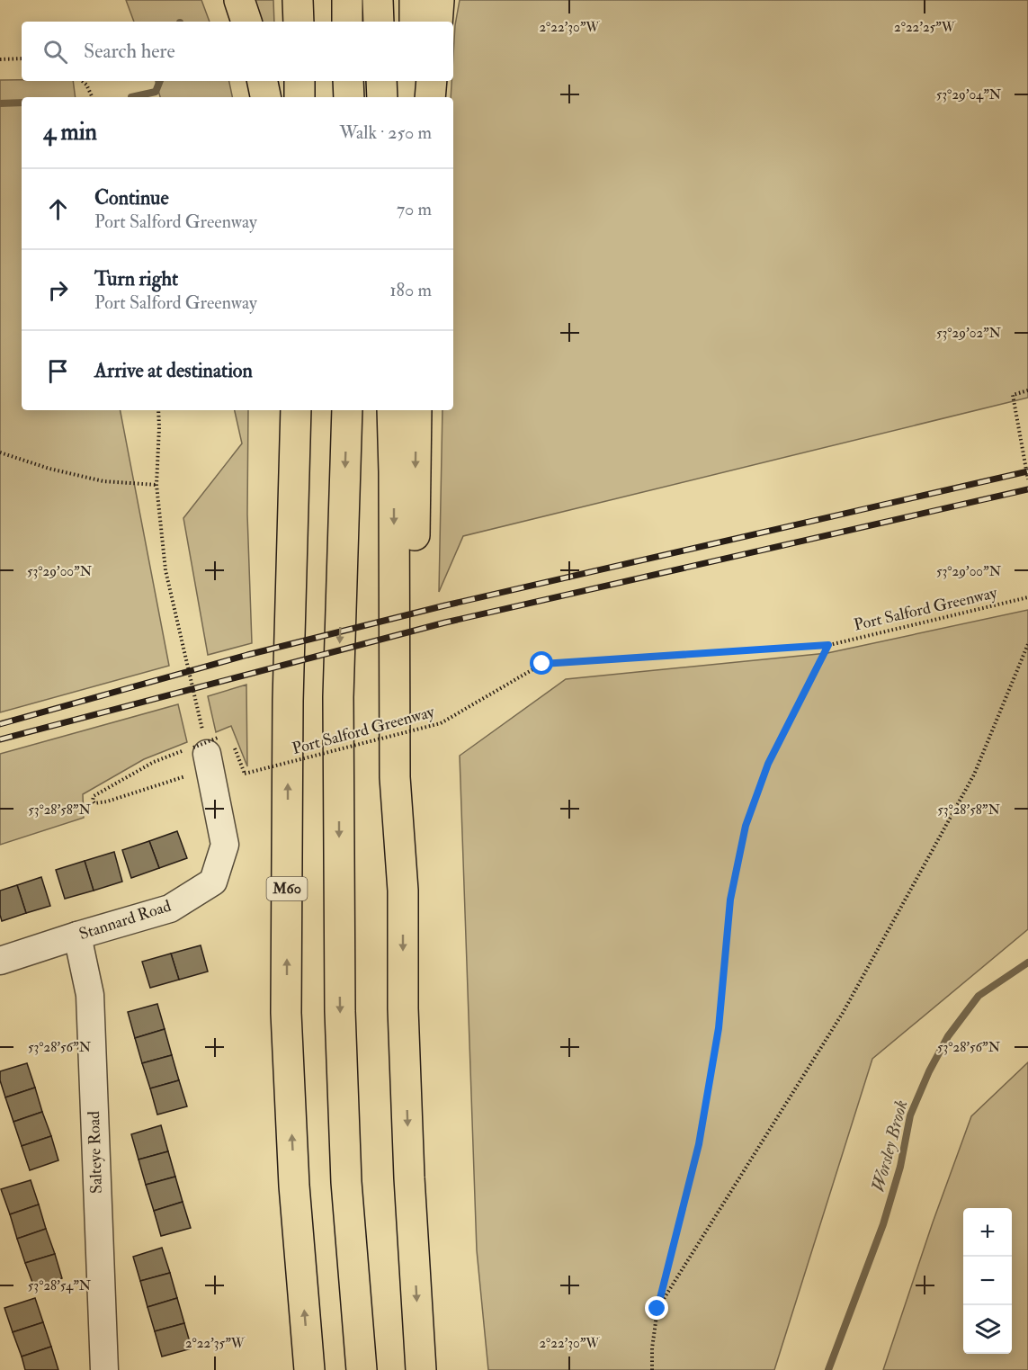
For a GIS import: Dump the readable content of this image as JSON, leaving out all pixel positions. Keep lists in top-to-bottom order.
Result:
{
  "streets": {
    "highway": ["M60"],
    "street": ["Stannard Road", "Salteye Road"],
    "path": ["Port Salford Greenway"]
  },
  "crossings": [
    ["Stannard Road", "Salteye Road"]
  ],
  "water": ["Worsley Brook"],
  "page": {
    "search": "Search here",
    "heading": ["4 min", "Walk · 250 m"],
    "list": [
      ["Continue", "Port Salford Greenway", "70 m"],
      ["Turn right", "Port Salford Greenway", "180 m"],
      "Arrive at destination"
    ],
    "map_buttons": ["+", "−"]
  },
  "coordinates": [
    "2°22'30\"W",
    "2°22'25\"W",
    "53°29'04\"N",
    "53°29'02\"N",
    "53°29'00\"N",
    "53°28'58\"N",
    "53°28'56\"N",
    "53°28'54\"N",
    "2°22'35\"W"
  ]
}
